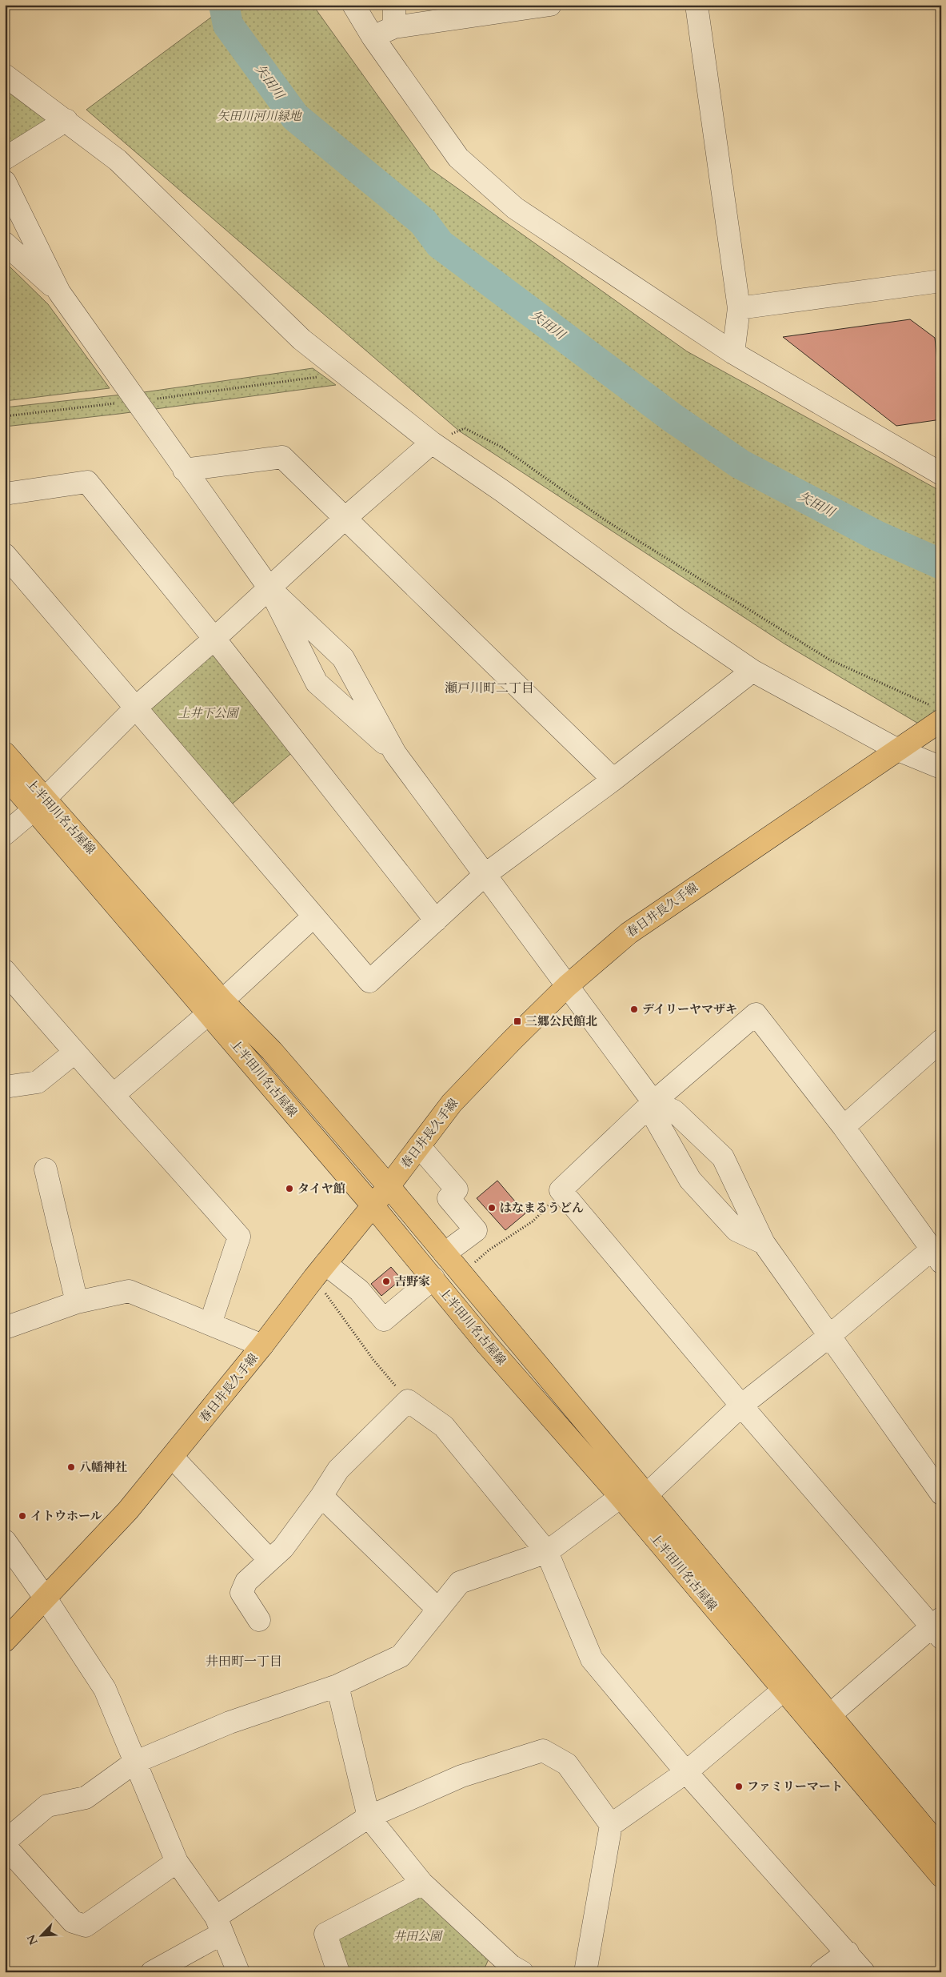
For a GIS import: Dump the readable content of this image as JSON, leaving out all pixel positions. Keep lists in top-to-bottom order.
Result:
{
  "streets": {
    "main road": ["上半田川名古屋線", "春日井長久手線"]
  },
  "crossings": [
    ["上半田川名古屋線", "春日井長久手線"]
  ],
  "districts": ["瀬戸川町二丁目", "井田町一丁目"],
  "water": ["矢田川"],
  "parks": ["矢田川河川緑地", "土井下公園", "井田公園"],
  "places": {
    "other": [
      "デイリーヤマザキ",
      "タイヤ館",
      "はなまるうどん",
      "吉野家",
      "八幡神社",
      "イトウホール",
      "ファミリーマート"
    ],
    "transit": ["三郷公民館北"]
  },
  "north": "bottom left"
}
